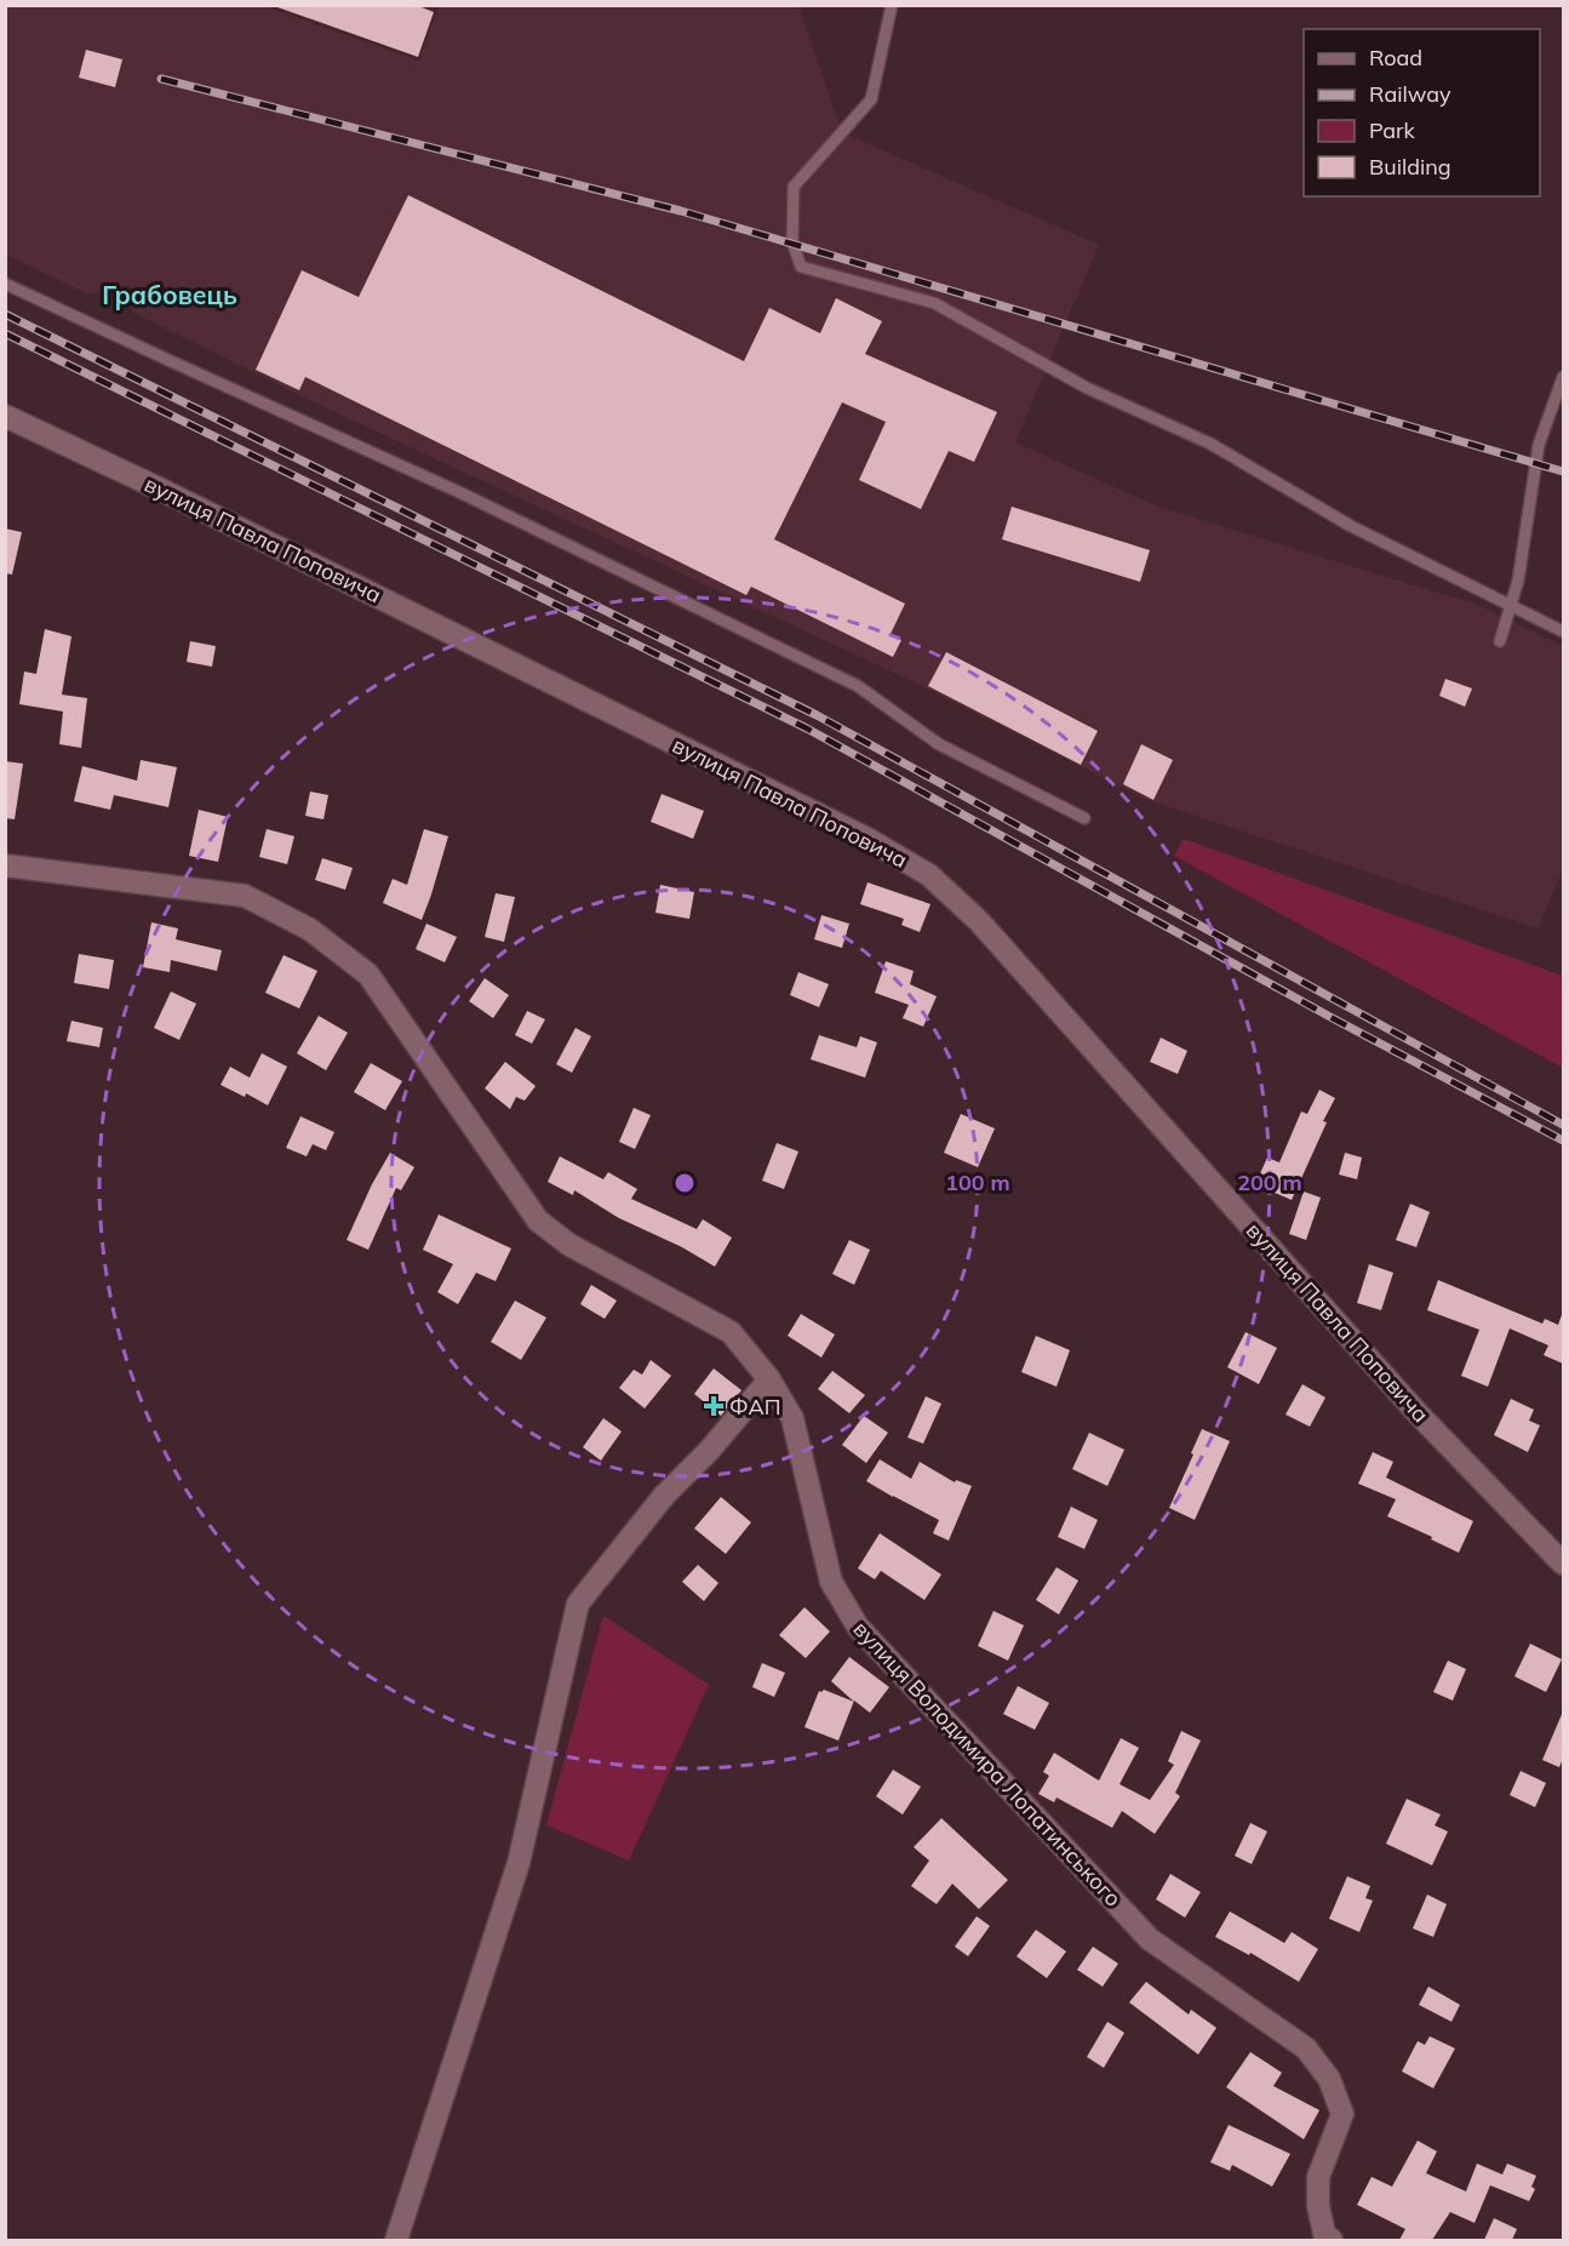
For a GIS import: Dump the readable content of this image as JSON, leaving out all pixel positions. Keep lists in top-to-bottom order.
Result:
{
  "streets": {
    "street": ["вулиця Павла Поповича", "вулиця Володимира Лопатинського"]
  },
  "districts": ["Грабовець"],
  "places": {
    "health": ["ФАП"]
  },
  "legend": [
    "Road",
    "Railway",
    "Park",
    "Building"
  ],
  "rings": ["100 m", "200 m"]
}
